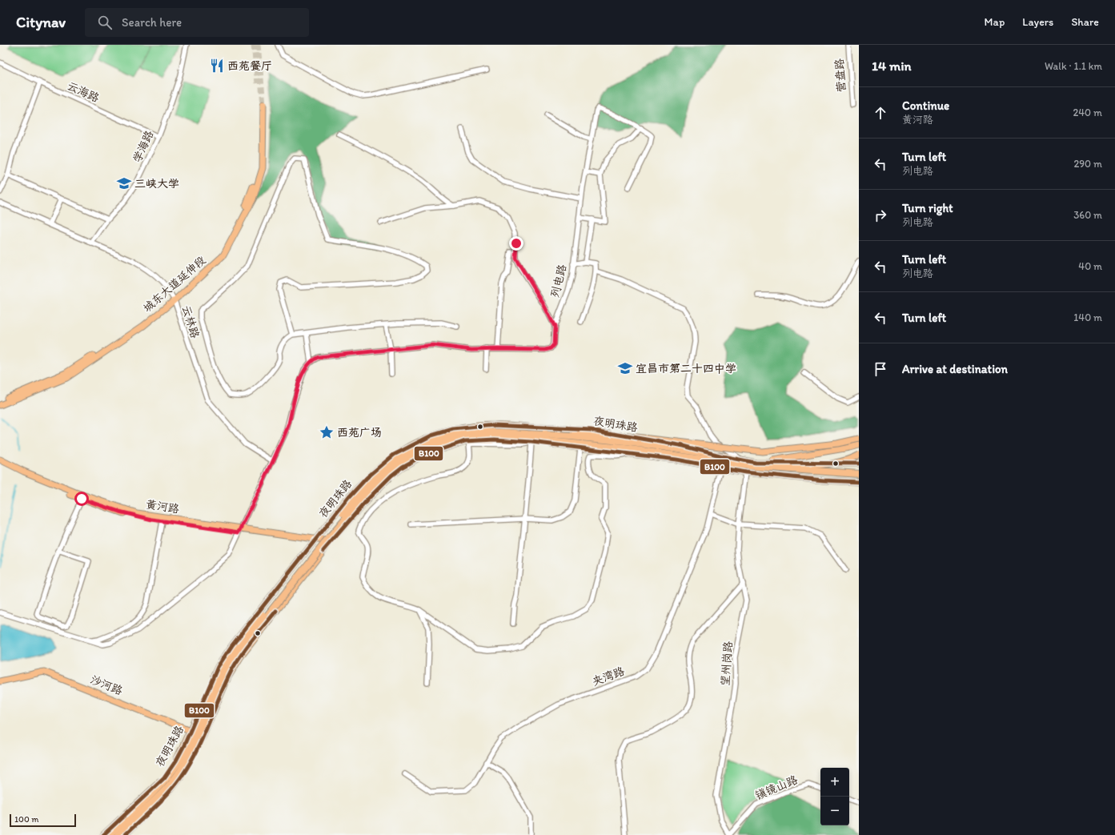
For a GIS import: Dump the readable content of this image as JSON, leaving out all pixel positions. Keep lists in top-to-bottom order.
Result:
{
  "streets": {
    "main road": [
      "城东大道延伸段",
      "夜明珠路",
      "黄河路",
      "沙河路"
    ],
    "street": [
      "营盘路",
      "云海路",
      "学海路",
      "列电路",
      "云林路",
      "望州岗路",
      "夹湾路",
      "镇镜山路"
    ]
  },
  "crossings": [
    ["云海路", "学海路"],
    ["学海路", "云林路"],
    ["城东大道延伸段", "云林路"],
    ["夜明珠路", "黄河路"],
    ["夜明珠路", "沙河路"],
    ["望州岗路", "镇镜山路"]
  ],
  "places": {
    "restaurant": ["西苑餐厅"],
    "school or university": ["三峡大学", "宜昌市第二十四中学"],
    "place": ["西苑广场"]
  },
  "lines": ["transit line B100"],
  "scale_bar": "100 m",
  "page": {
    "header": "Citynav",
    "search": "Search here",
    "nav": ["Map", "Layers", "Share"],
    "heading": ["14 min", "Walk · 1.1 km"],
    "list": [
      ["Continue", "黄河路", "240 m"],
      ["Turn left", "列电路", "290 m"],
      ["Turn right", "列电路", "360 m"],
      ["Turn left", "列电路", "40 m"],
      ["Turn left", "140 m"],
      "Arrive at destination"
    ],
    "map_buttons": ["+", "−"],
    "scale": "100 m"
  }
}
